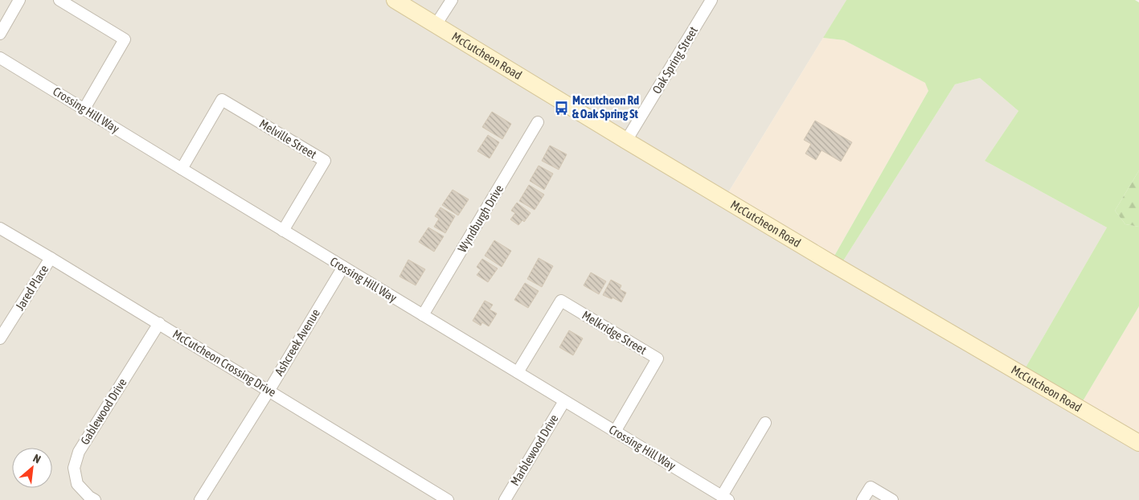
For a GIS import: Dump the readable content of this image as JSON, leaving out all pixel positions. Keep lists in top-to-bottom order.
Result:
{
  "streets": {
    "main road": ["McCutcheon Road"],
    "street": [
      "Oak Spring Street",
      "Crossing Hill Way",
      "Melville Street",
      "Wyndburgh Drive",
      "Jared Place",
      "Melkridge Street",
      "Ashcreek Avenue",
      "McCutcheon Crossing Drive",
      "Gablewood Drive",
      "Marblewood Drive"
    ]
  },
  "crossings": [
    ["McCutcheon Road", "Oak Spring Street"],
    ["Crossing Hill Way", "Melville Street"],
    ["Crossing Hill Way", "Wyndburgh Drive"],
    ["Crossing Hill Way", "Melkridge Street"],
    ["Crossing Hill Way", "Ashcreek Avenue"],
    ["Crossing Hill Way", "Marblewood Drive"],
    ["Jared Place", "McCutcheon Crossing Drive"],
    ["Ashcreek Avenue", "McCutcheon Crossing Drive"],
    ["McCutcheon Crossing Drive", "Gablewood Drive"]
  ],
  "places": {
    "bus stop": ["Mccutcheon Rd & Oak Spring St"]
  },
  "north": "top right"
}
